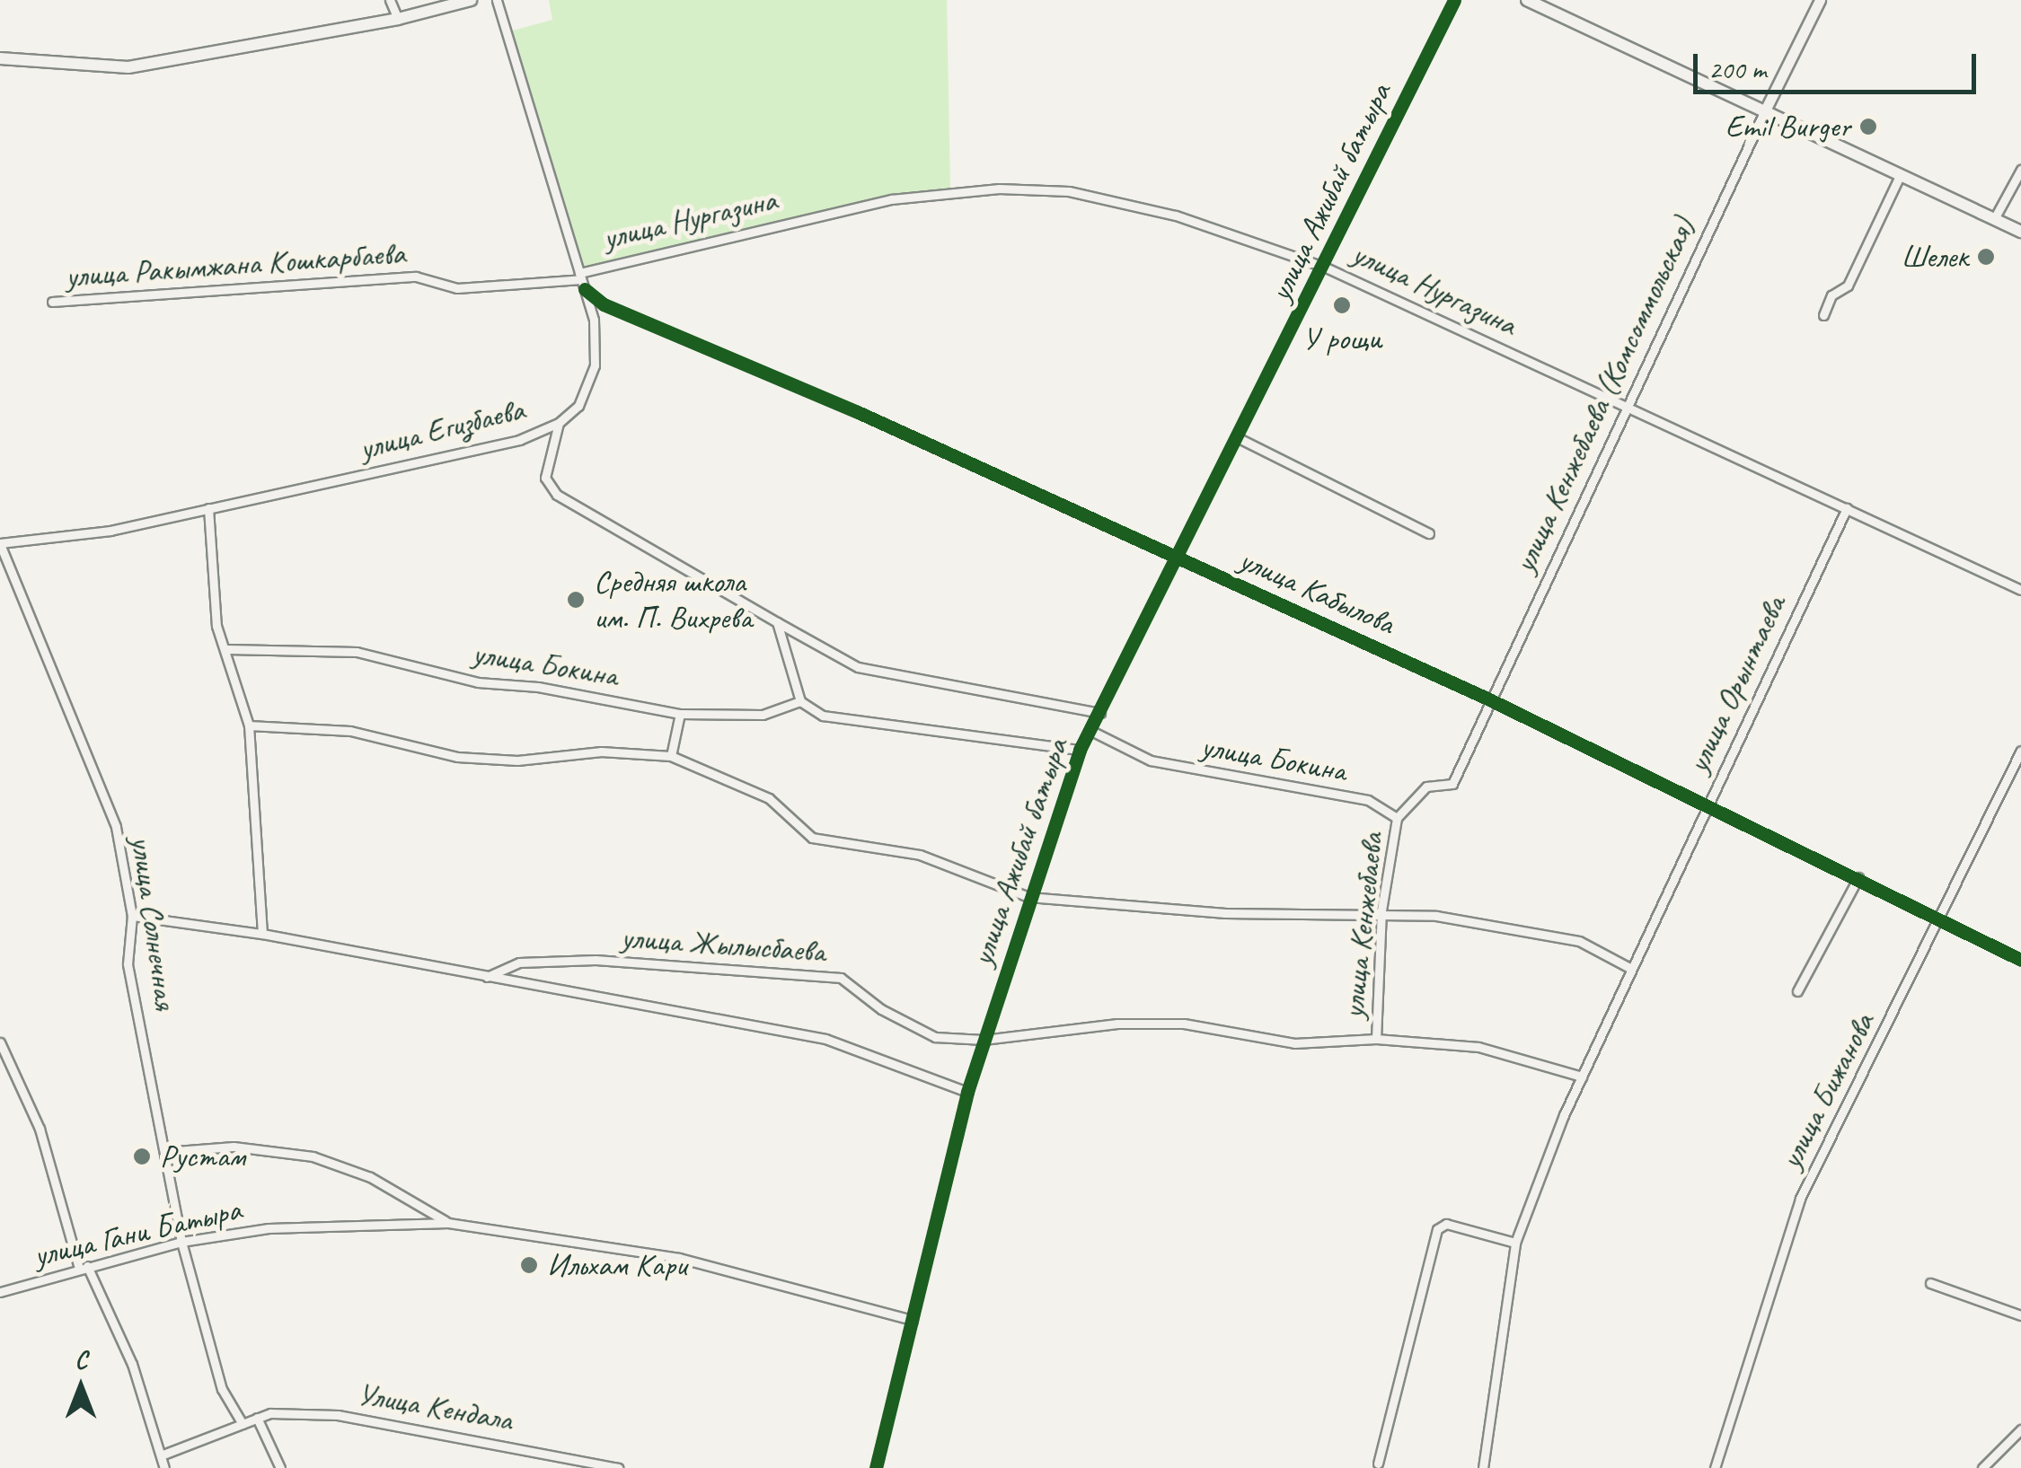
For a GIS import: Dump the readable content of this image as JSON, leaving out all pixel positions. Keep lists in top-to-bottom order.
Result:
{
  "streets": {
    "street": [
      "улица Ажибай батыра",
      "улица Нургазина",
      "улица Ракымжана Кошкарбаева",
      "улица Кенжебаева (Комсоммольская)",
      "улица Егизбаева",
      "улица Кабылова",
      "улица Бокина",
      "улица Орынтаева",
      "улица Солнечная",
      "улица Кенжебаева",
      "улица Жылысбаева",
      "улица Бижанова",
      "улица Гани Батыра",
      "Улица Кендала"
    ]
  },
  "crossings": [
    ["улица Ажибай батыра", "улица Нургазина"],
    ["улица Ажибай батыра", "улица Кабылова"],
    ["улица Ажибай батыра", "улица Бокина"],
    ["улица Ажибай батыра", "улица Жылысбаева"],
    ["улица Ажибай батыра", "улица Гани Батыра"],
    ["улица Нургазина", "улица Ракымжана Кошкарбаева"],
    ["улица Нургазина", "улица Кенжебаева (Комсоммольская)"],
    ["улица Нургазина", "улица Егизбаева"],
    ["улица Нургазина", "улица Кабылова"],
    ["улица Нургазина", "улица Орынтаева"],
    ["улица Ракымжана Кошкарбаева", "улица Егизбаева"],
    ["улица Ракымжана Кошкарбаева", "улица Кабылова"],
    ["улица Кенжебаева (Комсоммольская)", "улица Кабылова"],
    ["улица Кенжебаева (Комсоммольская)", "улица Кенжебаева"],
    ["улица Егизбаева", "улица Кабылова"],
    ["улица Егизбаева", "улица Солнечная"],
    ["улица Кабылова", "улица Орынтаева"],
    ["улица Кабылова", "улица Кенжебаева"],
    ["улица Кабылова", "улица Бижанова"],
    ["улица Бокина", "улица Кенжебаева"],
    ["улица Орынтаева", "улица Жылысбаева"],
    ["улица Солнечная", "улица Жылысбаева"],
    ["улица Солнечная", "улица Гани Батыра"],
    ["улица Солнечная", "Улица Кендала"],
    ["улица Кенжебаева", "улица Жылысбаева"]
  ],
  "places": [
    "Emil Burger",
    "Шелек",
    "У рощи",
    "Средняя школа им. П. Вихрева",
    "Рустам",
    "Ильхам Кари"
  ],
  "scale_bar": "200 m",
  "north": "top"
}
